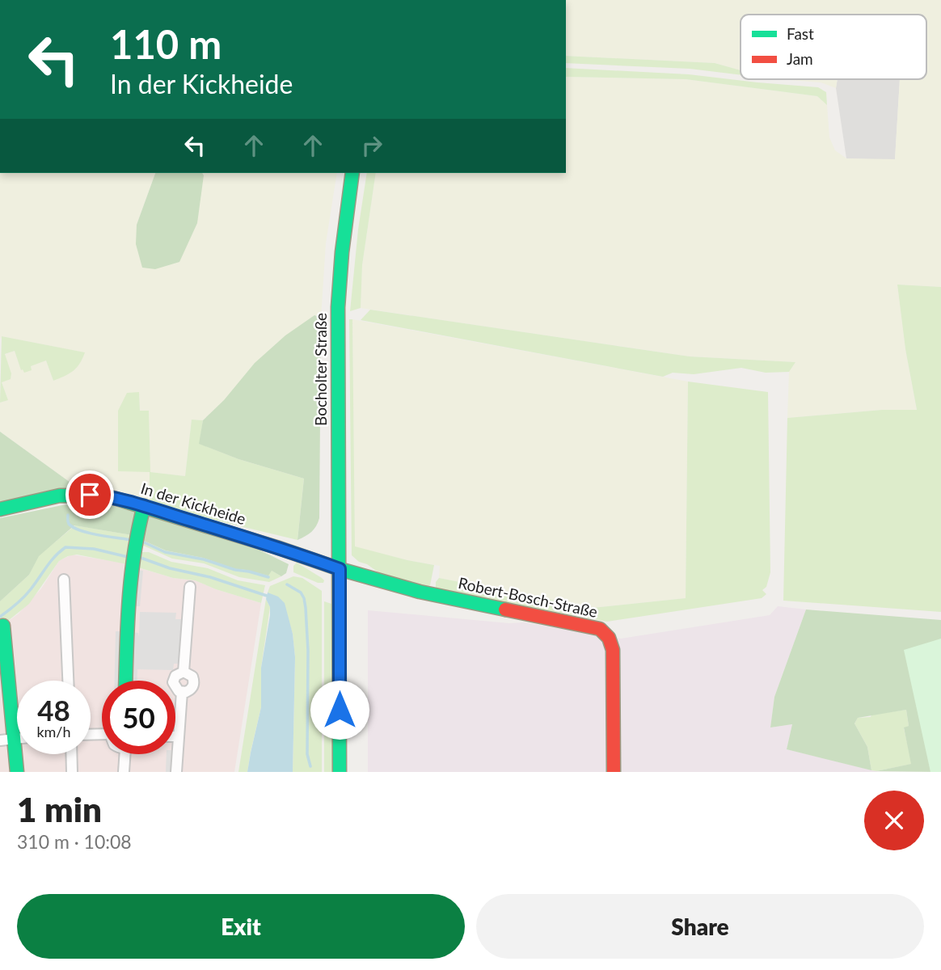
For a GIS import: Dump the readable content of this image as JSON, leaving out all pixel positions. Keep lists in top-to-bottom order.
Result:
{
  "streets": {
    "street": ["Bocholter Straße", "In der Kickheide", "Robert-Bosch-Straße"]
  },
  "crossings": [
    ["Bocholter Straße", "In der Kickheide"],
    ["Bocholter Straße", "Robert-Bosch-Straße"],
    ["In der Kickheide", "Robert-Bosch-Straße"]
  ],
  "legend": ["Fast", "Jam"],
  "page": {
    "turn": ["110 m", "In der Kickheide"],
    "speed": "48 km/h",
    "limit": "50",
    "heading": ["1 min", "310 m · 10:08"],
    "buttons": ["Exit", "Share"]
  }
}
